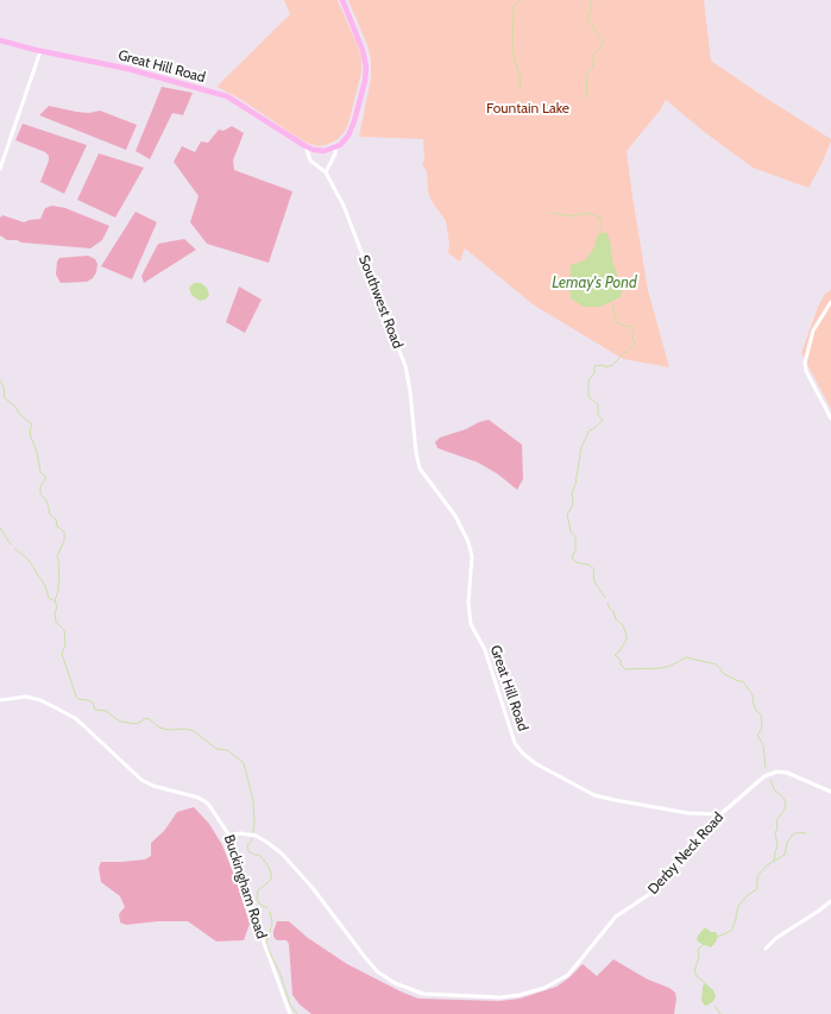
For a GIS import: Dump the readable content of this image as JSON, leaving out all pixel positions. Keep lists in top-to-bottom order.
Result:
{
  "streets": {
    "main road": ["Great Hill Road"],
    "street": ["Southwest Road", "Derby Neck Road", "Buckingham Road"]
  },
  "crossings": [
    ["Great Hill Road", "Southwest Road"],
    ["Great Hill Road", "Derby Neck Road"],
    ["Derby Neck Road", "Buckingham Road"]
  ],
  "water": ["Lemay's Pond"],
  "parks": ["Fountain Lake"]
}
